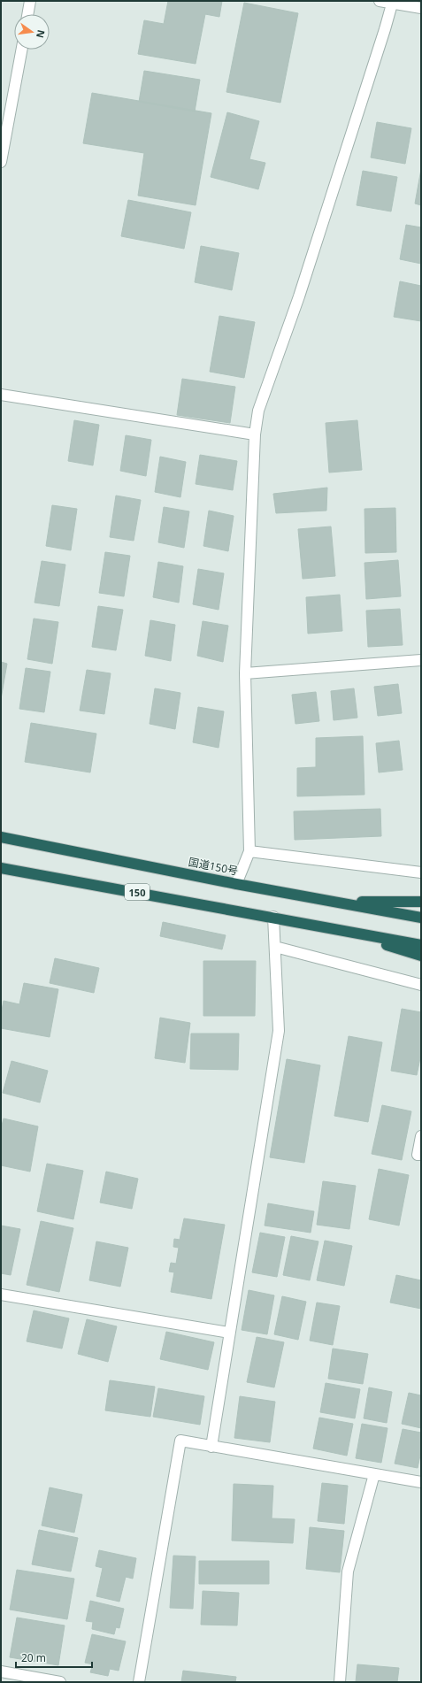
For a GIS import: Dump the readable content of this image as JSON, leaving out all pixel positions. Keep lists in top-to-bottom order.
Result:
{
  "streets": {
    "highway": ["国道150号", "150"]
  },
  "scale_bar": "20 m",
  "north": "right"
}
